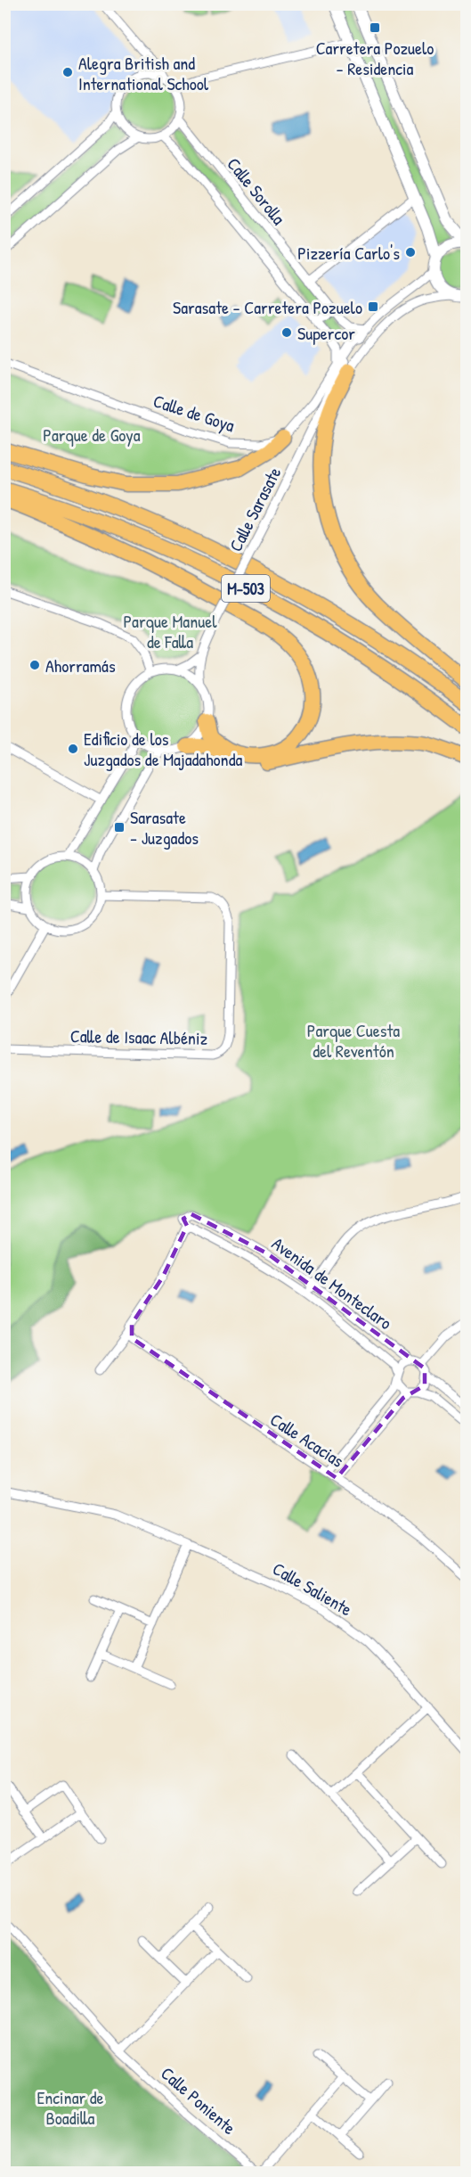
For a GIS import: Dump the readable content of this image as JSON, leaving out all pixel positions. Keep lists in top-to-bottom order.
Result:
{
  "streets": {
    "highway": ["M-503"],
    "street": [
      "Calle Sorolla",
      "Calle de Goya",
      "Calle Sarasate",
      "Calle de Isaac Albéniz",
      "Avenida de Monteclaro",
      "Calle Acacias",
      "Calle Saliente",
      "Calle Poniente"
    ]
  },
  "crossings": [
    ["Calle Sorolla", "Calle Sarasate"]
  ],
  "parks": [
    "Parque de Goya",
    "Parque Manuel de Falla",
    "Parque Cuesta del Reventón",
    "Encinar de Boadilla"
  ],
  "places": {
    "transit": ["Carretera Pozuelo - Residencia", "Sarasate - Carretera Pozuelo", "Sarasate - Juzgados"],
    "other": [
      "Alegra British and International School",
      "Pizzería Carlo's",
      "Supercor",
      "Ahorramás",
      "Edificio de los Juzgados de Majadahonda"
    ]
  }
}
